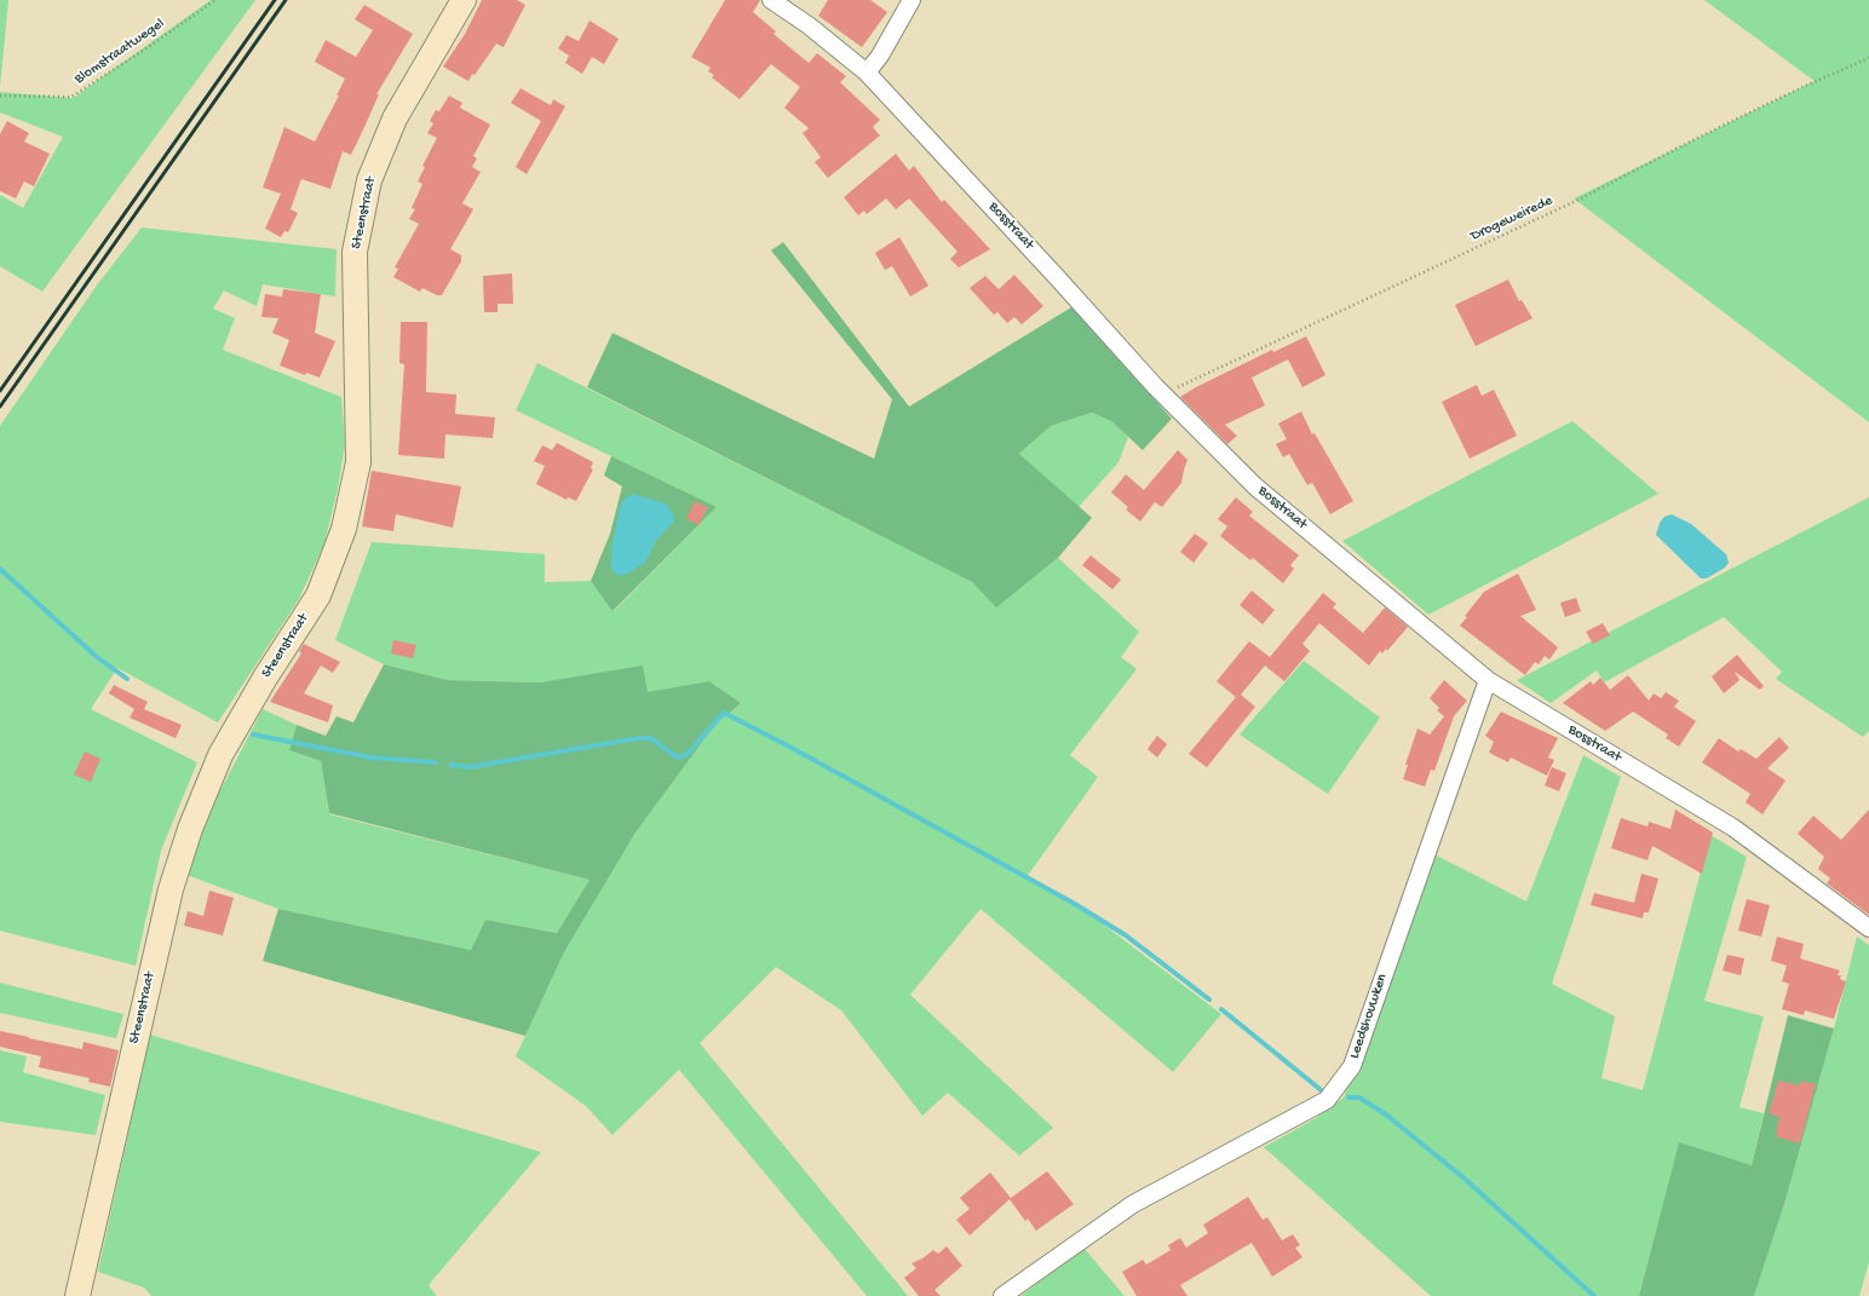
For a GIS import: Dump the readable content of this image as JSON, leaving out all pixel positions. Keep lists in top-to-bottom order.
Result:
{
  "streets": {
    "street": ["Steenstraat", "Bosstraat", "Leedshouwken"],
    "path": ["Blomstraatwegel", "Drogeweirede"]
  },
  "crossings": [
    ["Drogeweirede", "Bosstraat"],
    ["Bosstraat", "Leedshouwken"]
  ]
}
